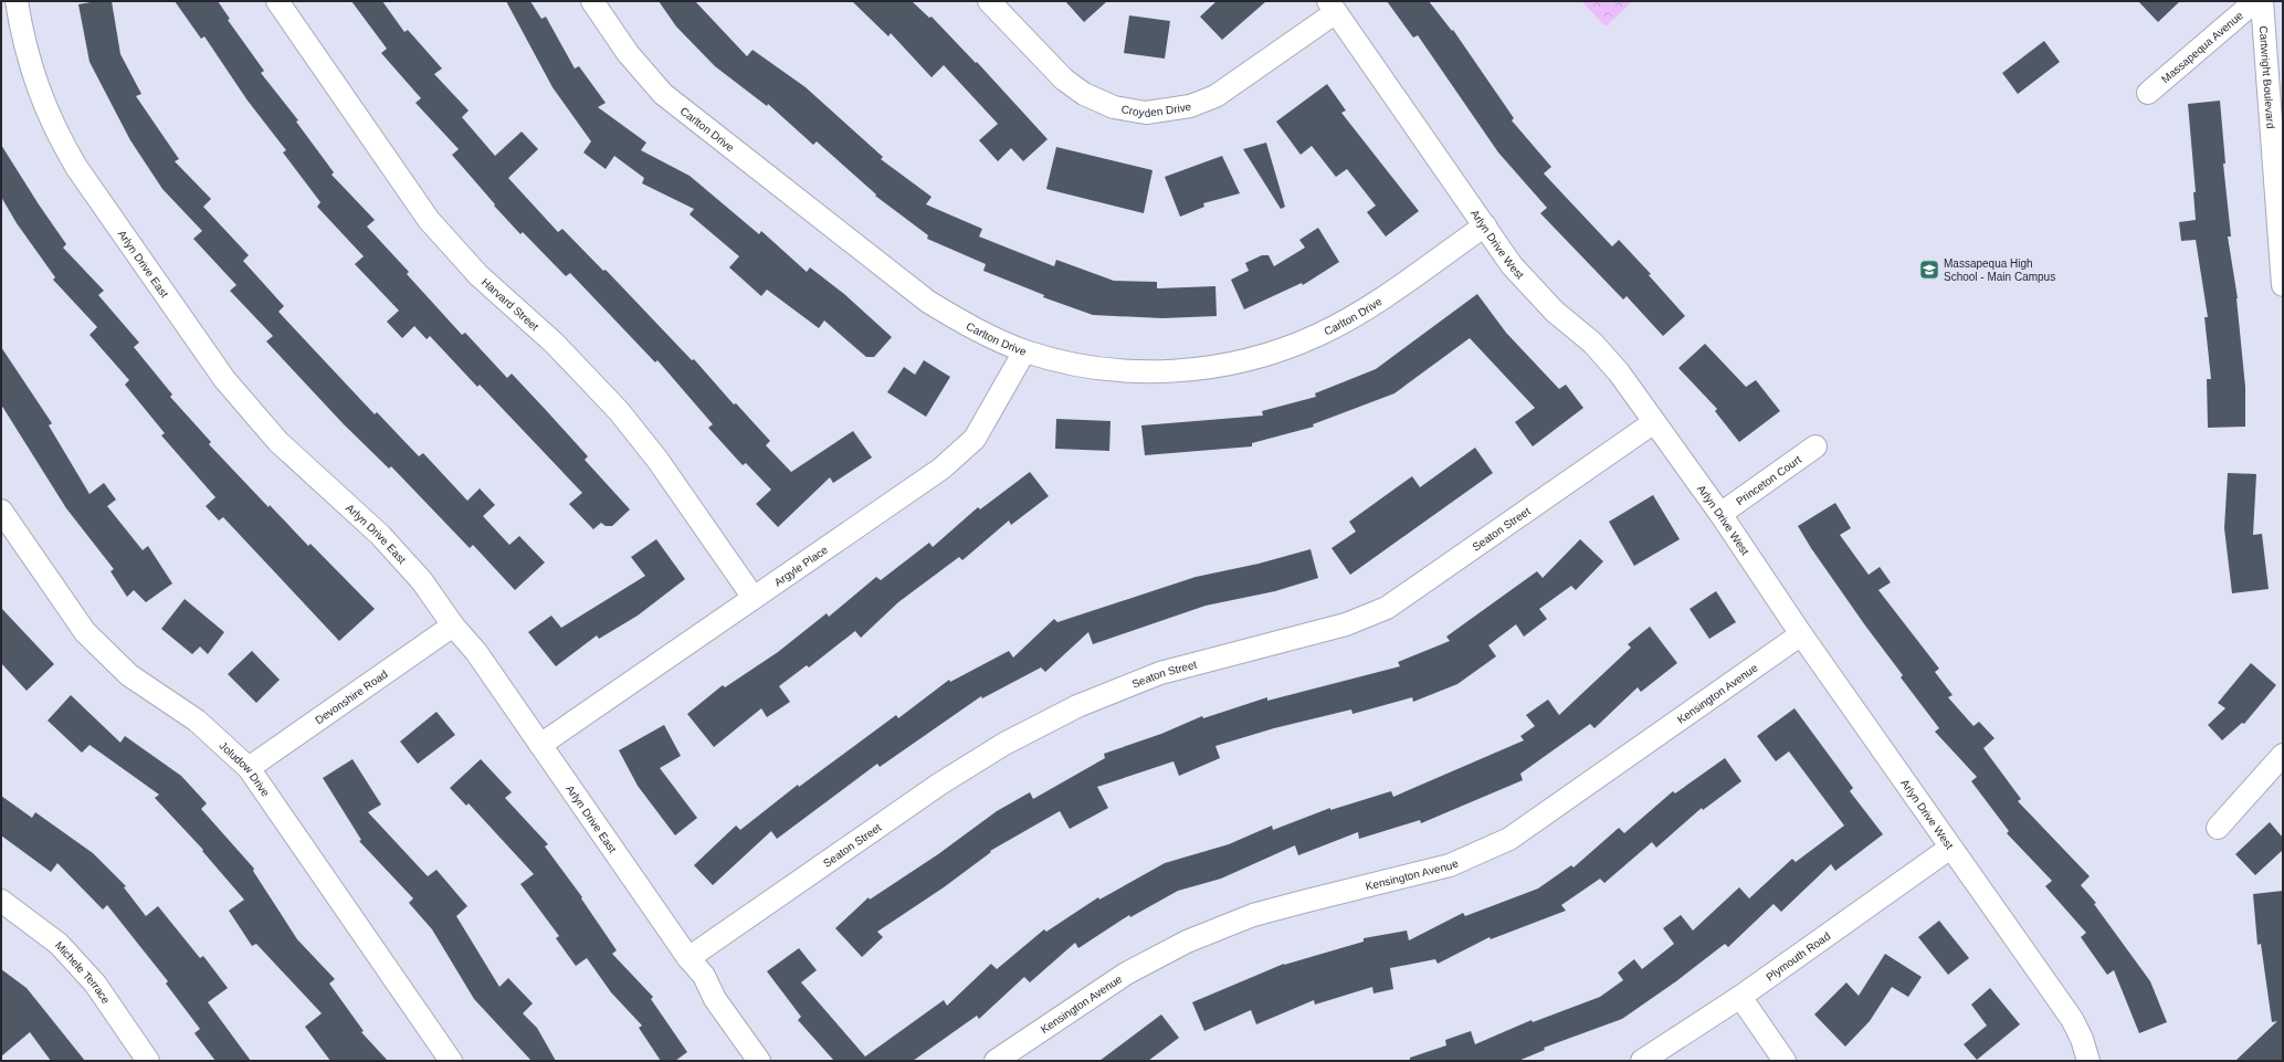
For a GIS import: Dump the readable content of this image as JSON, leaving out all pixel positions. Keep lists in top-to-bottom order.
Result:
{
  "streets": {
    "street": [
      "Massapequa Avenue",
      "Cartwright Boulevard",
      "Croyden Drive",
      "Carlton Drive",
      "Arlyn Drive West",
      "Arlyn Drive East",
      "Harvard Street",
      "Princeton Court",
      "Seaton Street",
      "Argyle Place",
      "Kensington Avenue",
      "Devonshire Road",
      "Joludow Drive",
      "Plymouth Road",
      "Michele Terrace"
    ]
  },
  "crossings": [
    ["Croyden Drive", "Arlyn Drive West"],
    ["Carlton Drive", "Arlyn Drive West"],
    ["Carlton Drive", "Argyle Place"],
    ["Arlyn Drive West", "Princeton Court"],
    ["Arlyn Drive West", "Seaton Street"],
    ["Arlyn Drive West", "Kensington Avenue"],
    ["Arlyn Drive West", "Plymouth Road"],
    ["Arlyn Drive East", "Seaton Street"],
    ["Arlyn Drive East", "Argyle Place"],
    ["Arlyn Drive East", "Devonshire Road"],
    ["Harvard Street", "Argyle Place"],
    ["Devonshire Road", "Joludow Drive"]
  ],
  "places": {
    "school or university": ["Massapequa High School - Main Campus"]
  }
}
